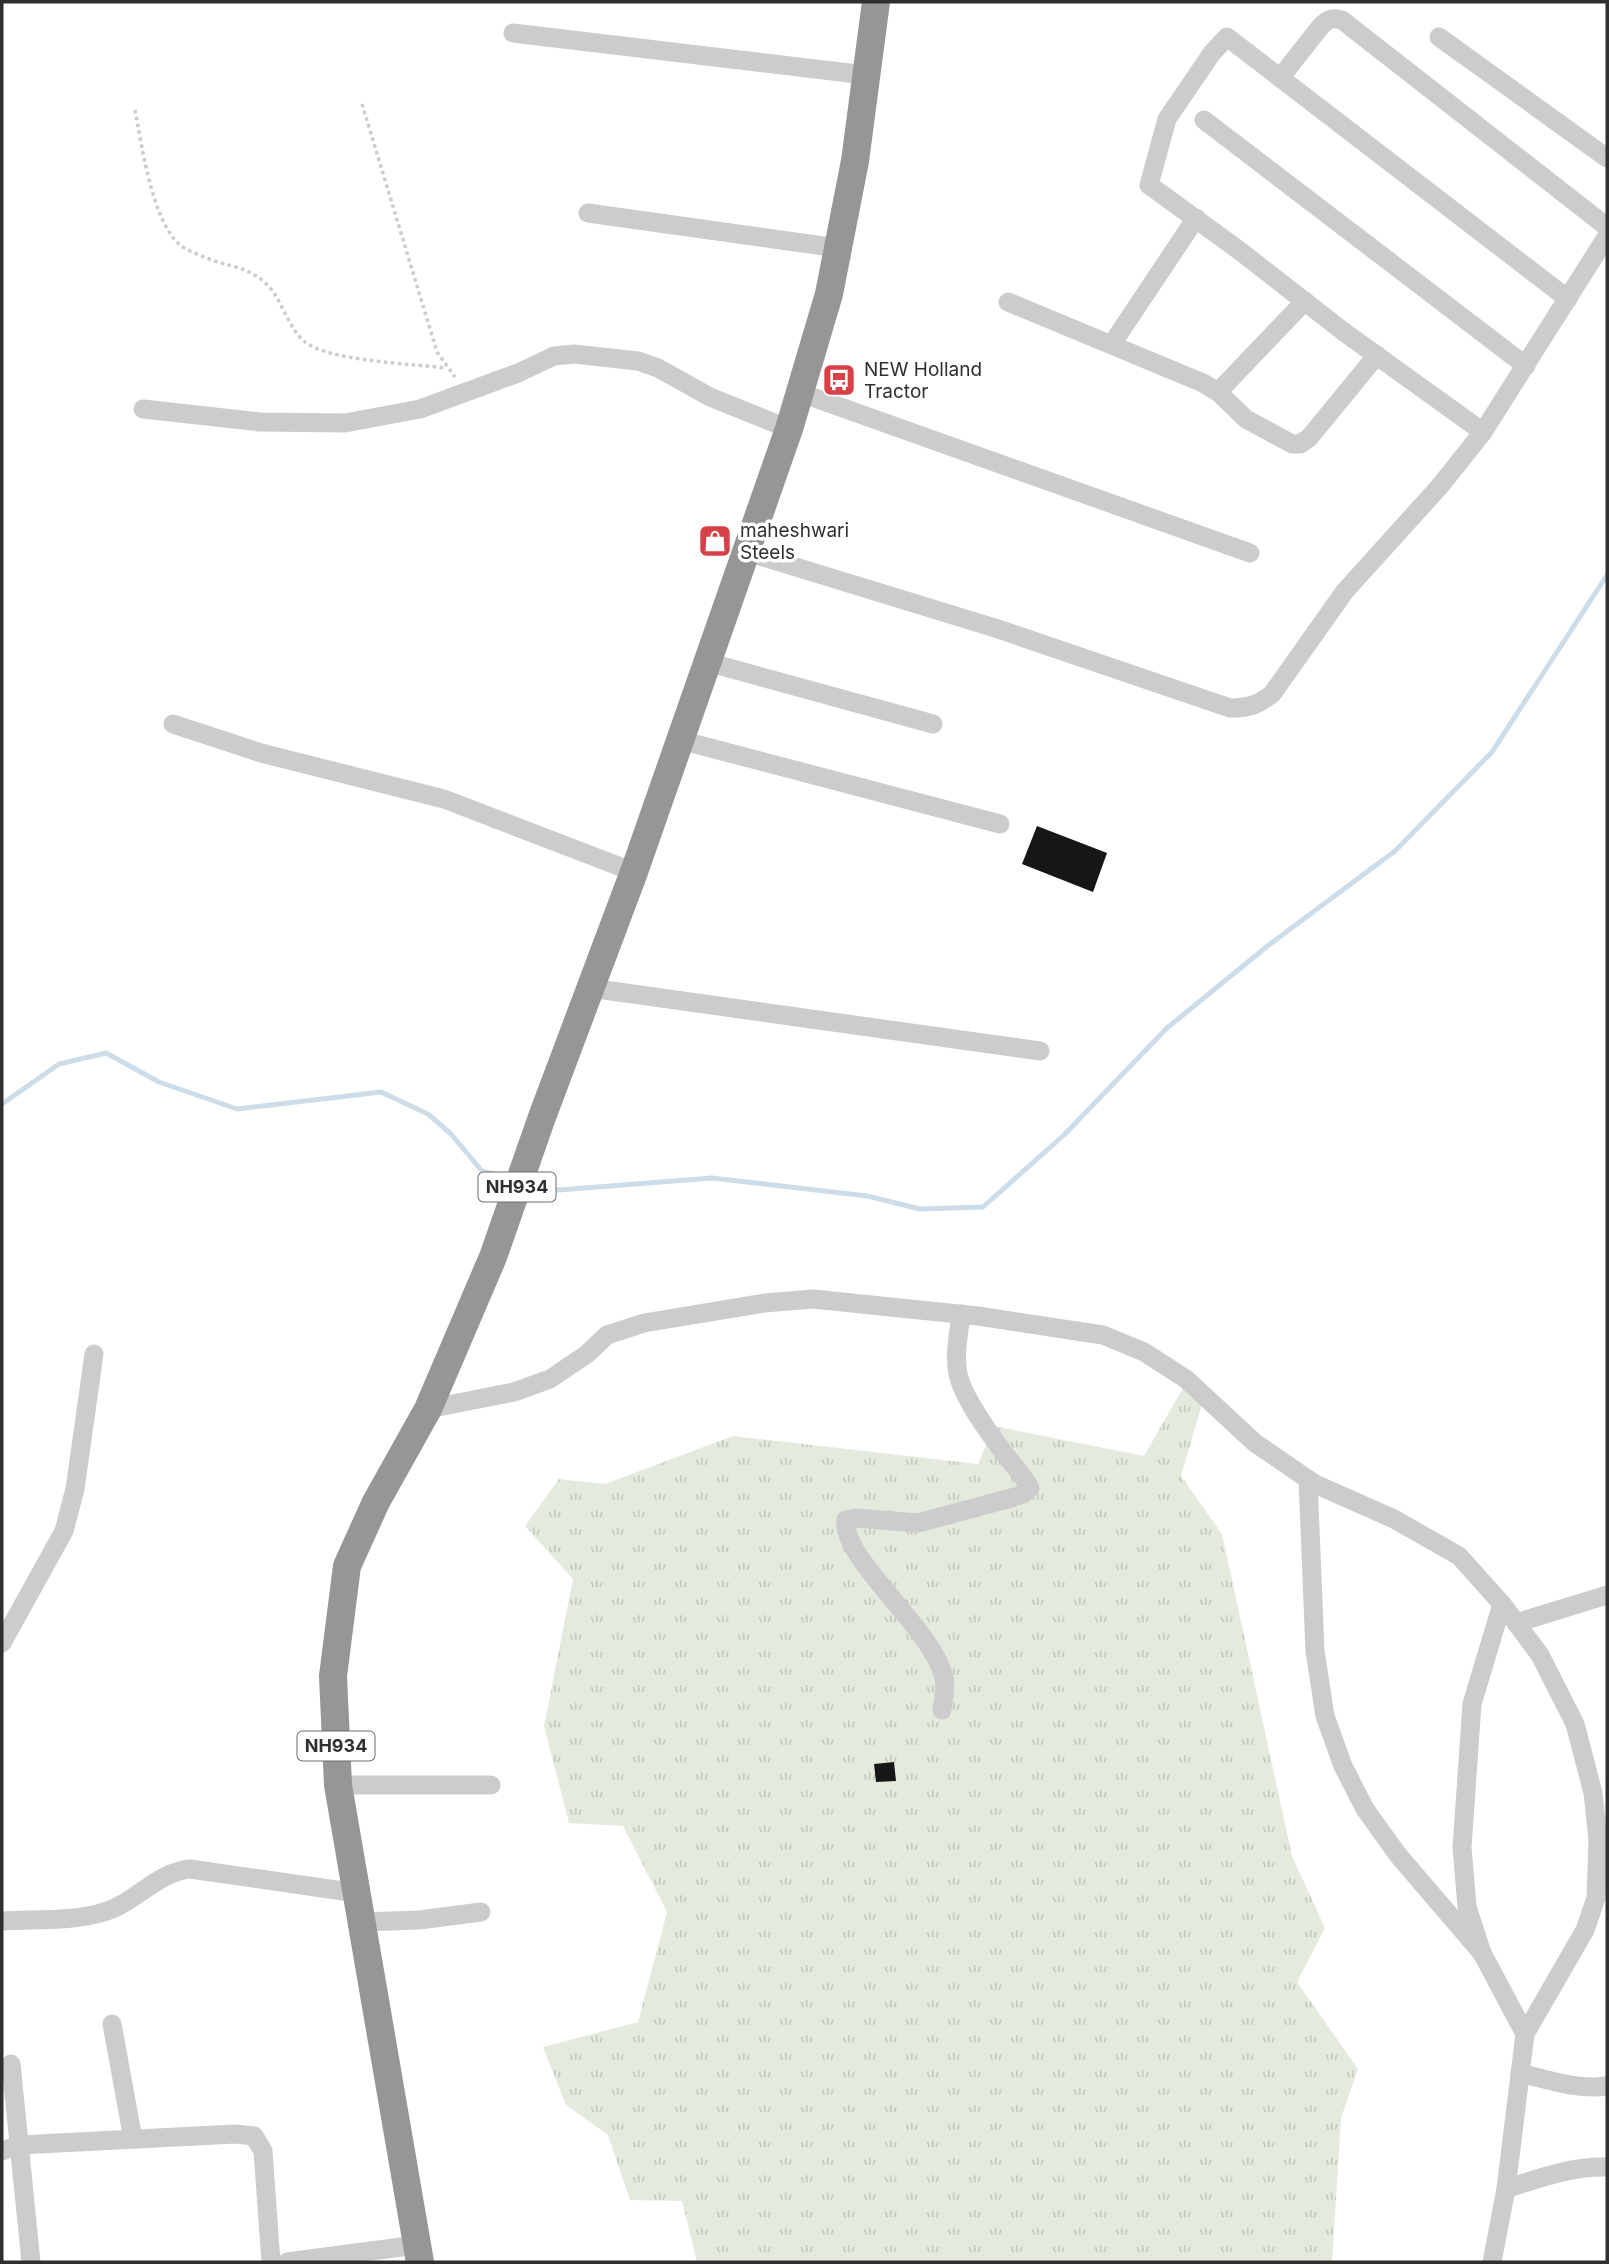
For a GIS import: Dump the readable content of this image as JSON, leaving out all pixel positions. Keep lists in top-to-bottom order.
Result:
{
  "streets": {
    "highway": ["NH934"]
  },
  "places": {
    "bus stop": ["NEW Holland Tractor"],
    "shop": ["maheshwari Steels"]
  }
}
